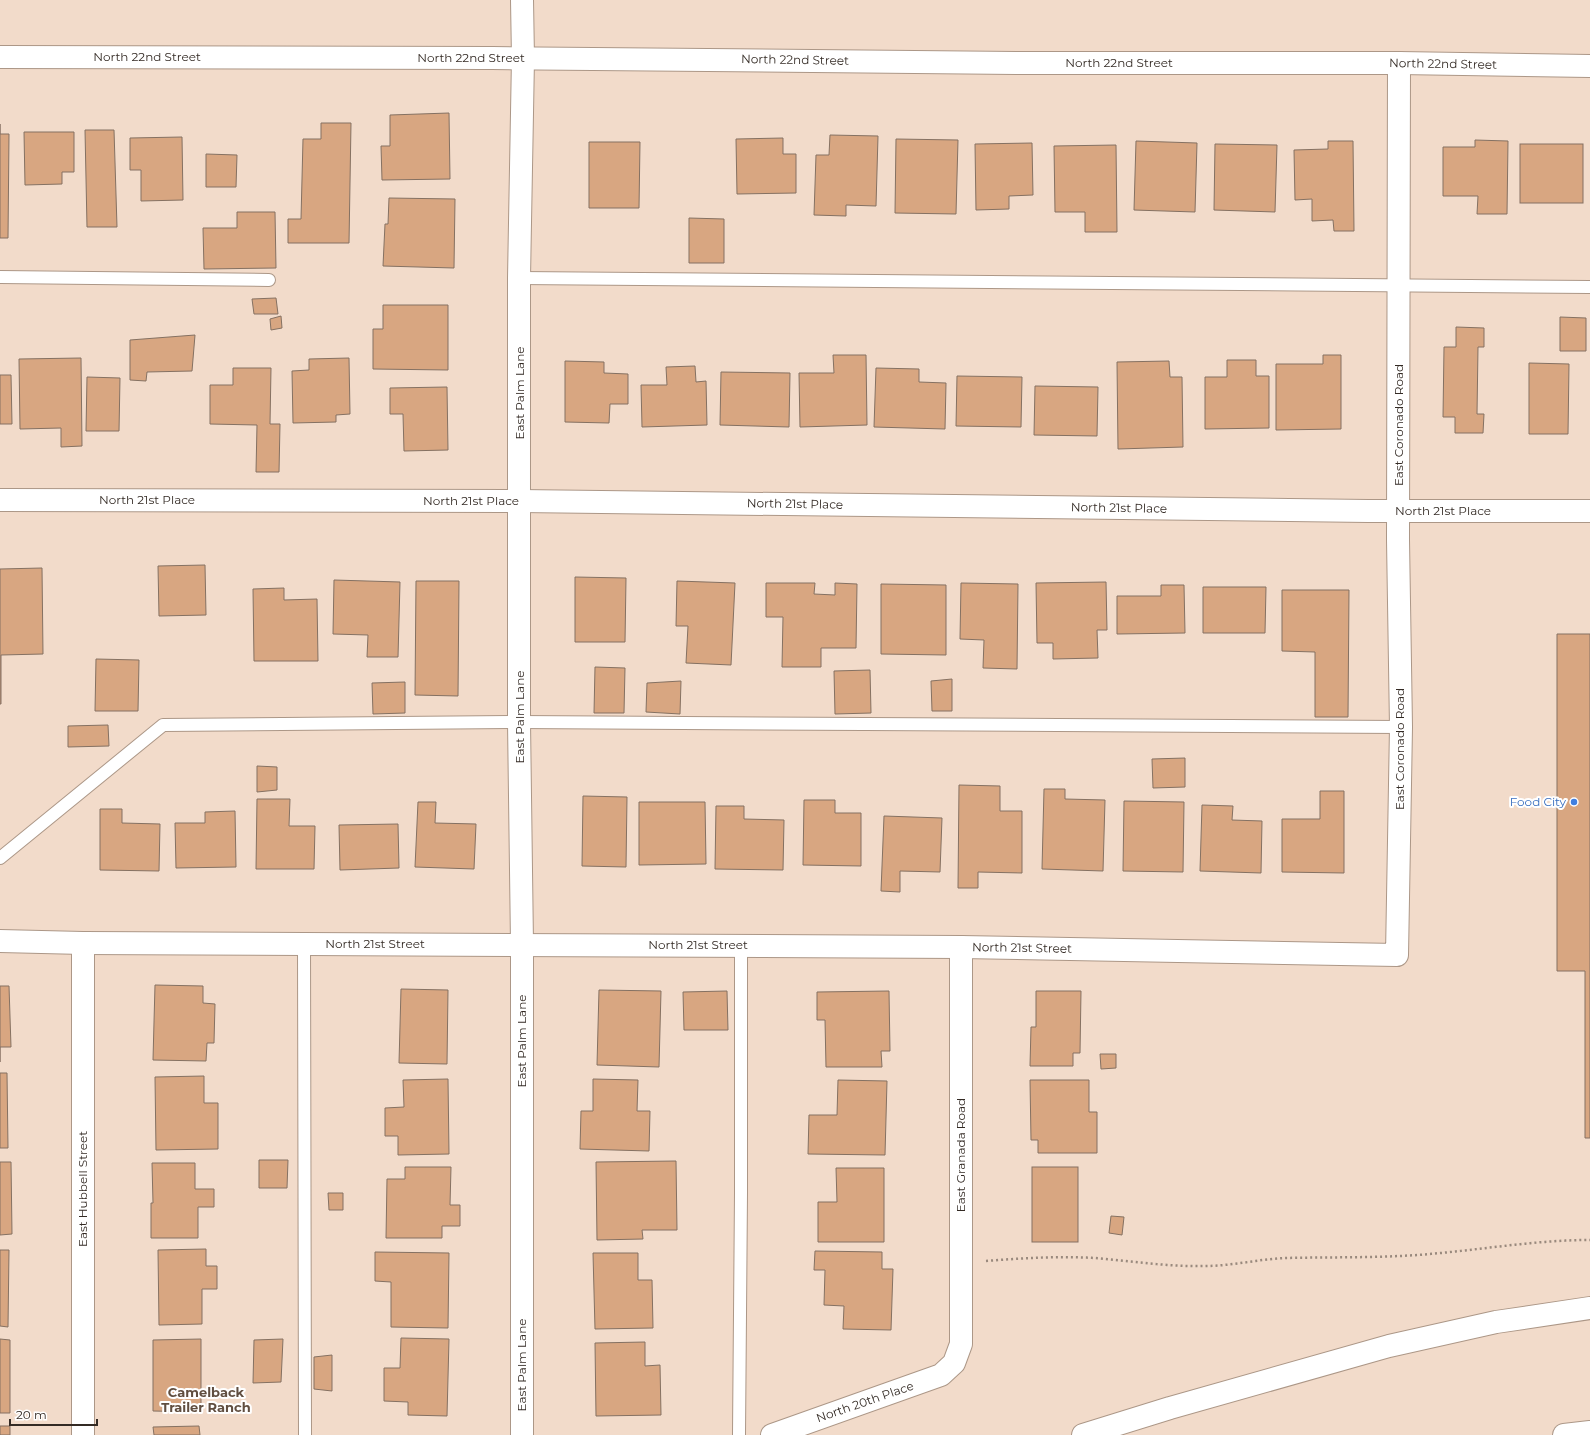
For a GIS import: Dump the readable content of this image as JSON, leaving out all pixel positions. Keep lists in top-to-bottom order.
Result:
{
  "streets": {
    "main road": [
      "North 22nd Street",
      "East Palm Lane",
      "East Coronado Road",
      "North 21st Place",
      "North 21st Street",
      "East Granada Road",
      "East Hubbell Street",
      "North 20th Place"
    ]
  },
  "crossings": [
    ["North 22nd Street", "East Palm Lane"],
    ["North 22nd Street", "East Coronado Road"],
    ["East Palm Lane", "North 21st Place"],
    ["East Palm Lane", "North 21st Street"],
    ["East Coronado Road", "North 21st Place"],
    ["East Coronado Road", "North 21st Street"],
    ["North 21st Street", "East Granada Road"],
    ["North 21st Street", "East Hubbell Street"],
    ["East Granada Road", "North 20th Place"]
  ],
  "districts": ["Camelback Trailer Ranch"],
  "places": ["Food City"],
  "scale_bar": "20 m"
}
